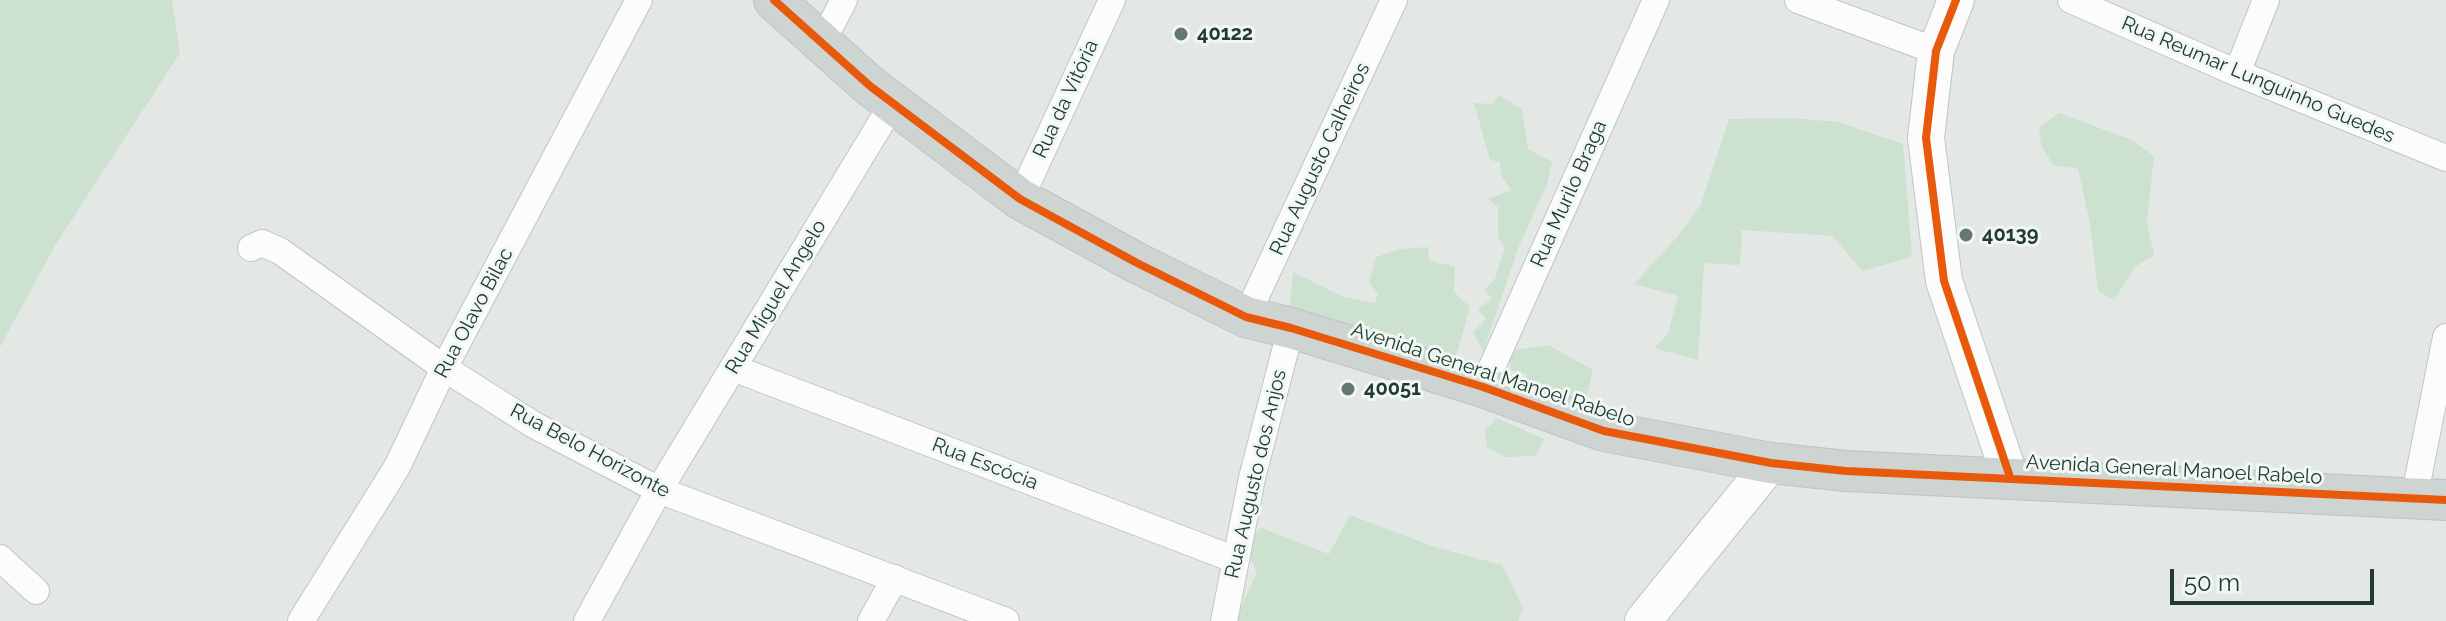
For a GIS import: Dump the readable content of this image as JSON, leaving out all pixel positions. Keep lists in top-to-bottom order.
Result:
{
  "streets": {
    "main road": ["Avenida General Manoel Rabelo"],
    "street": [
      "Rua Reumar Lunguinho Guedes",
      "Rua da Vitória",
      "Rua Augusto Calheiros",
      "Rua Murilo Braga",
      "Rua Miguel Angelo",
      "Rua Olavo Bilac",
      "Rua Belo Horizonte",
      "Rua Escócia",
      "Rua Augusto dos Anjos"
    ]
  },
  "crossings": [
    ["Rua da Vitória", "Avenida General Manoel Rabelo"],
    ["Rua Augusto Calheiros", "Avenida General Manoel Rabelo"],
    ["Rua Murilo Braga", "Avenida General Manoel Rabelo"],
    ["Rua Miguel Angelo", "Avenida General Manoel Rabelo"],
    ["Rua Miguel Angelo", "Rua Belo Horizonte"],
    ["Rua Miguel Angelo", "Rua Escócia"],
    ["Rua Olavo Bilac", "Rua Belo Horizonte"],
    ["Avenida General Manoel Rabelo", "Rua Augusto dos Anjos"],
    ["Rua Escócia", "Rua Augusto dos Anjos"]
  ],
  "places": ["40122", "40139", "40051"],
  "scale_bar": "50 m"
}
